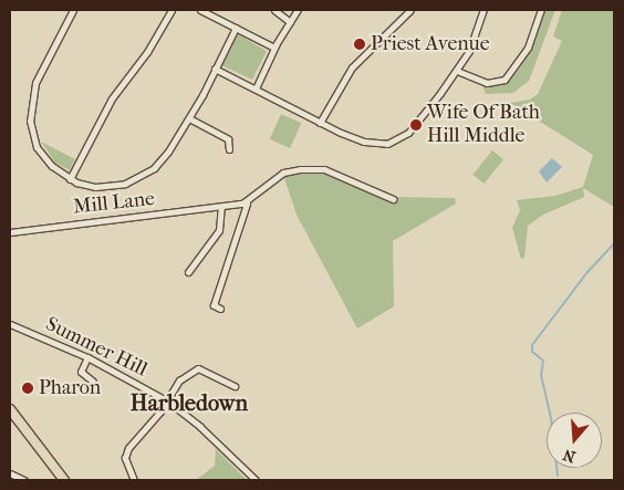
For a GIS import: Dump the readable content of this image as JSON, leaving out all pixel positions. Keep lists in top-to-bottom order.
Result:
{
  "streets": {
    "street": ["Mill Lane", "Summer Hill"]
  },
  "districts": ["Harbledown"],
  "places": ["Priest Avenue", "Wife Of Bath Hill Middle", "Pharon"],
  "north": "bottom"
}
